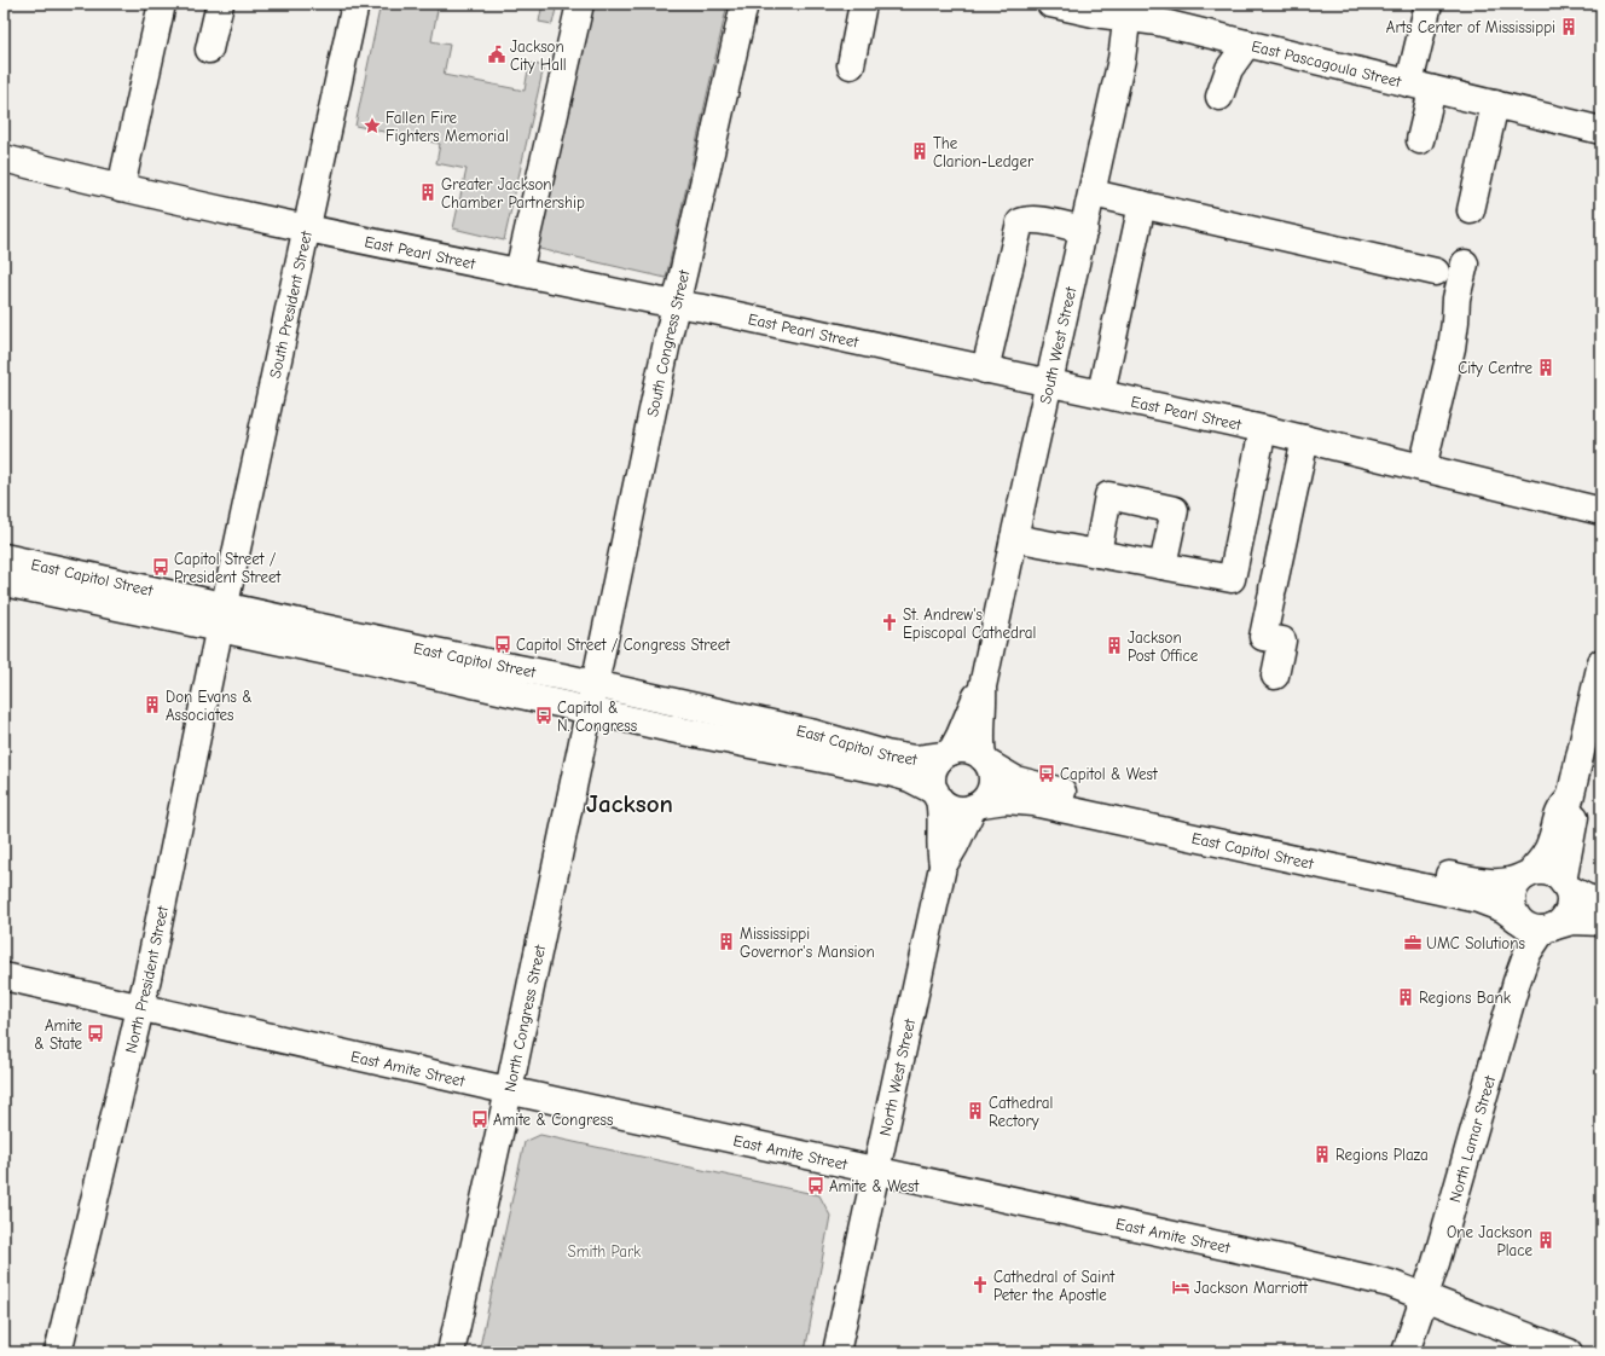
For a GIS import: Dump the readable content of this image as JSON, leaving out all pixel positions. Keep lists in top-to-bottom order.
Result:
{
  "streets": {
    "main road": [
      "East Pascagoula Street",
      "East Pearl Street",
      "South President Street",
      "South Congress Street",
      "South West Street",
      "East Capitol Street",
      "North President Street",
      "North Congress Street",
      "East Amite Street",
      "North West Street",
      "North Lamar Street"
    ]
  },
  "crossings": [
    ["East Pascagoula Street", "South West Street"],
    ["East Pearl Street", "South President Street"],
    ["East Pearl Street", "South Congress Street"],
    ["East Pearl Street", "South West Street"],
    ["South President Street", "East Capitol Street"],
    ["South President Street", "North President Street"],
    ["South Congress Street", "East Capitol Street"],
    ["South Congress Street", "North Congress Street"],
    ["South West Street", "East Capitol Street"],
    ["South West Street", "North West Street"],
    ["East Capitol Street", "North President Street"],
    ["East Capitol Street", "North Congress Street"],
    ["East Capitol Street", "North West Street"],
    ["East Capitol Street", "North Lamar Street"],
    ["North President Street", "East Amite Street"],
    ["North Congress Street", "East Amite Street"],
    ["East Amite Street", "North West Street"],
    ["East Amite Street", "North Lamar Street"]
  ],
  "districts": ["Jackson"],
  "parks": ["Smith Park"],
  "places": {
    "building": [
      "Arts Center of Mississippi",
      "The Clarion-Ledger",
      "Greater Jackson Chamber Partnership",
      "City Centre",
      "Jackson Post Office",
      "Don Evans & Associates",
      "Mississippi Governor's Mansion",
      "Regions Bank",
      "Cathedral Rectory",
      "Regions Plaza",
      "One Jackson Place"
    ],
    "public building": ["Jackson City Hall"],
    "place": ["Fallen Fire Fighters Memorial"],
    "bus stop": [
      "Capitol Street / President Street",
      "Capitol Street / Congress Street",
      "Capitol & N. Congress",
      "Capitol & West",
      "Amite & State",
      "Amite & Congress",
      "Amite & West"
    ],
    "church": ["St. Andrew's Episcopal Cathedral", "Cathedral of Saint Peter the Apostle"],
    "office": ["UMC Solutions"],
    "hotel": ["Jackson Marriott"]
  }
}
